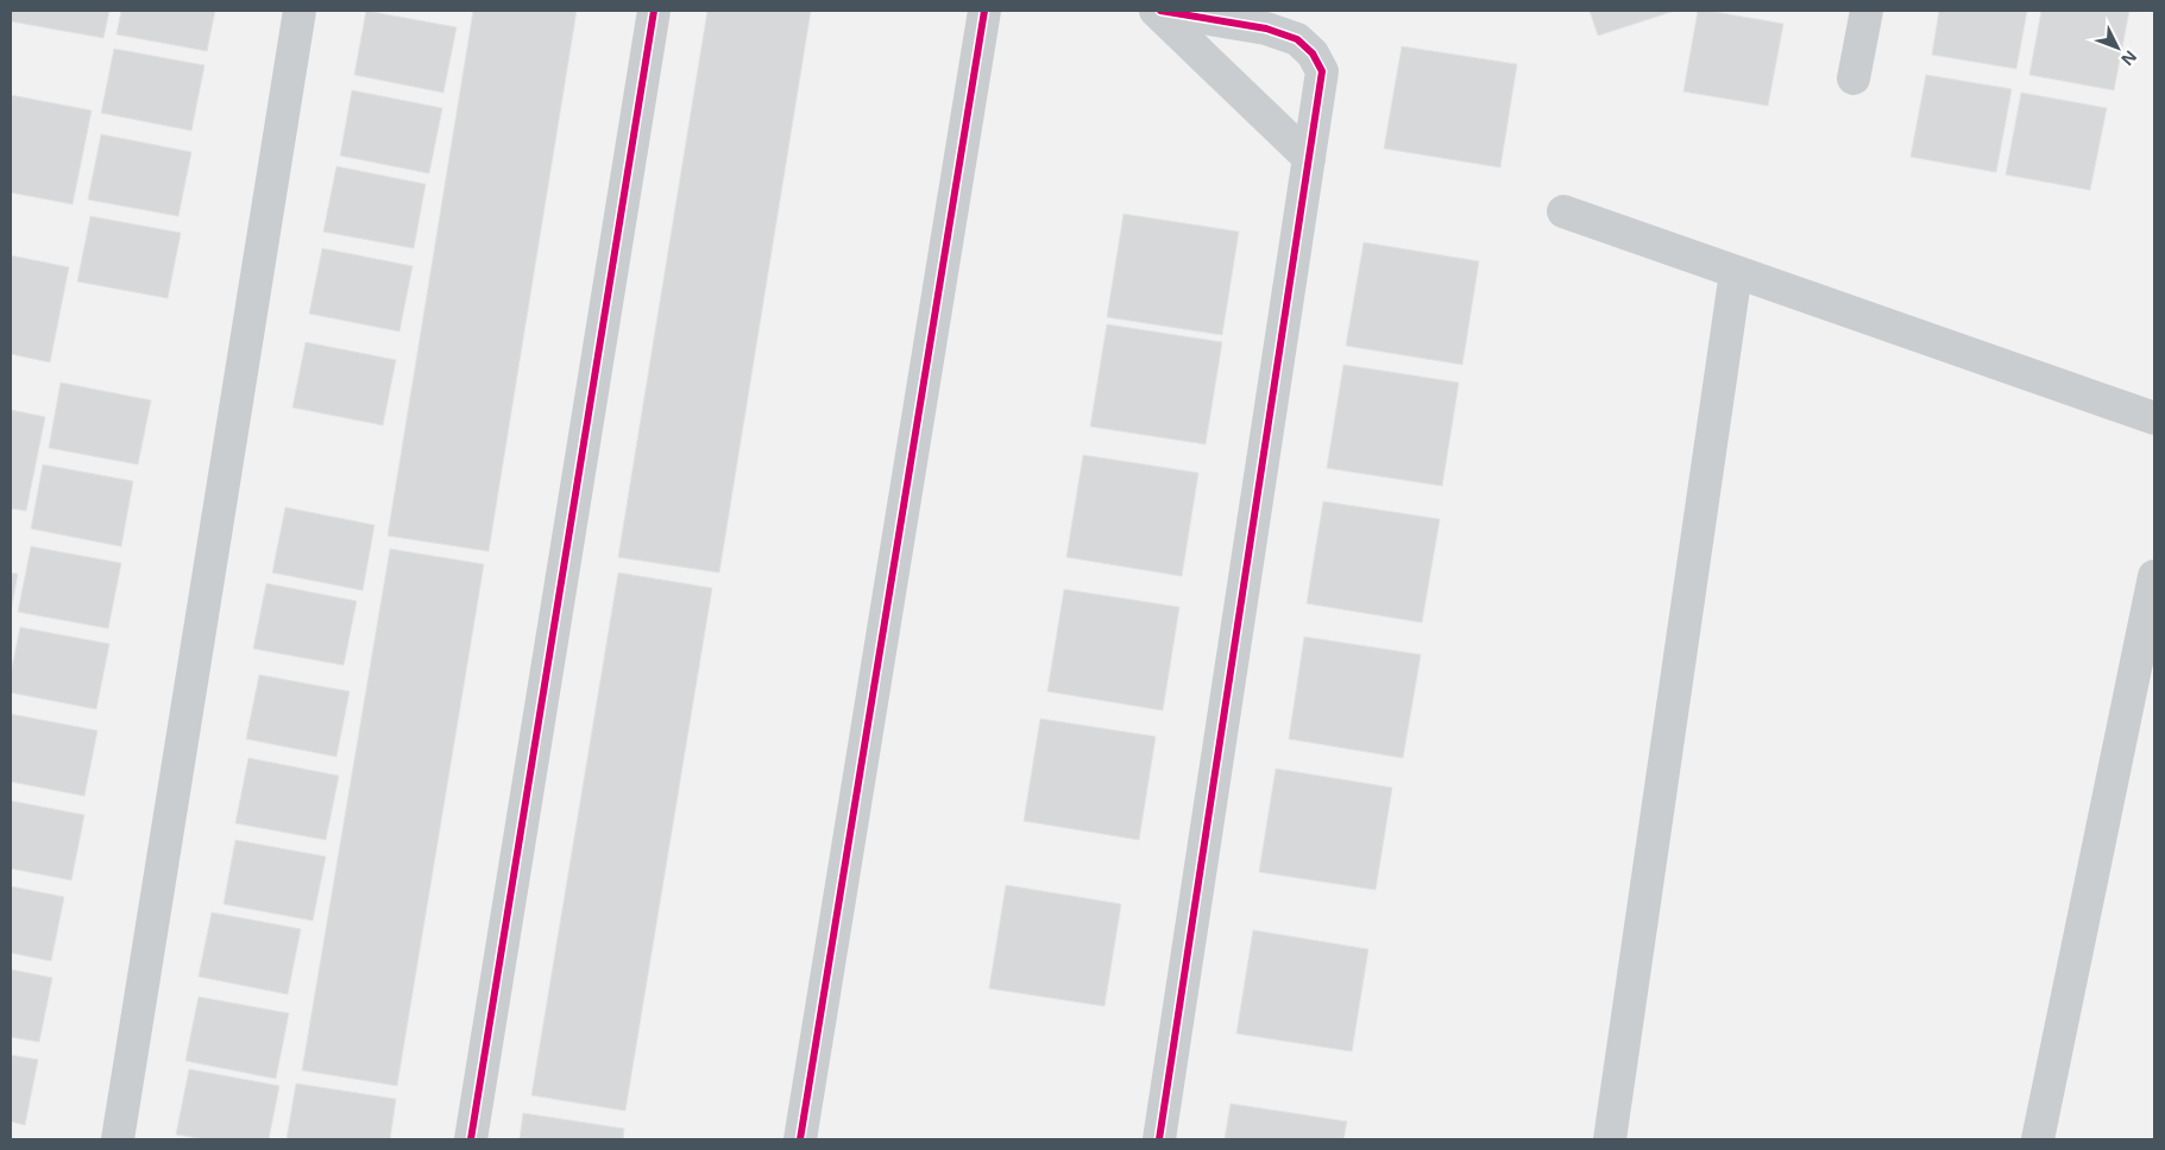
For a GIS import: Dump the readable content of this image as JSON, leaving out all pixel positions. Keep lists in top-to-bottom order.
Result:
{
  "north": "bottom right"
}
